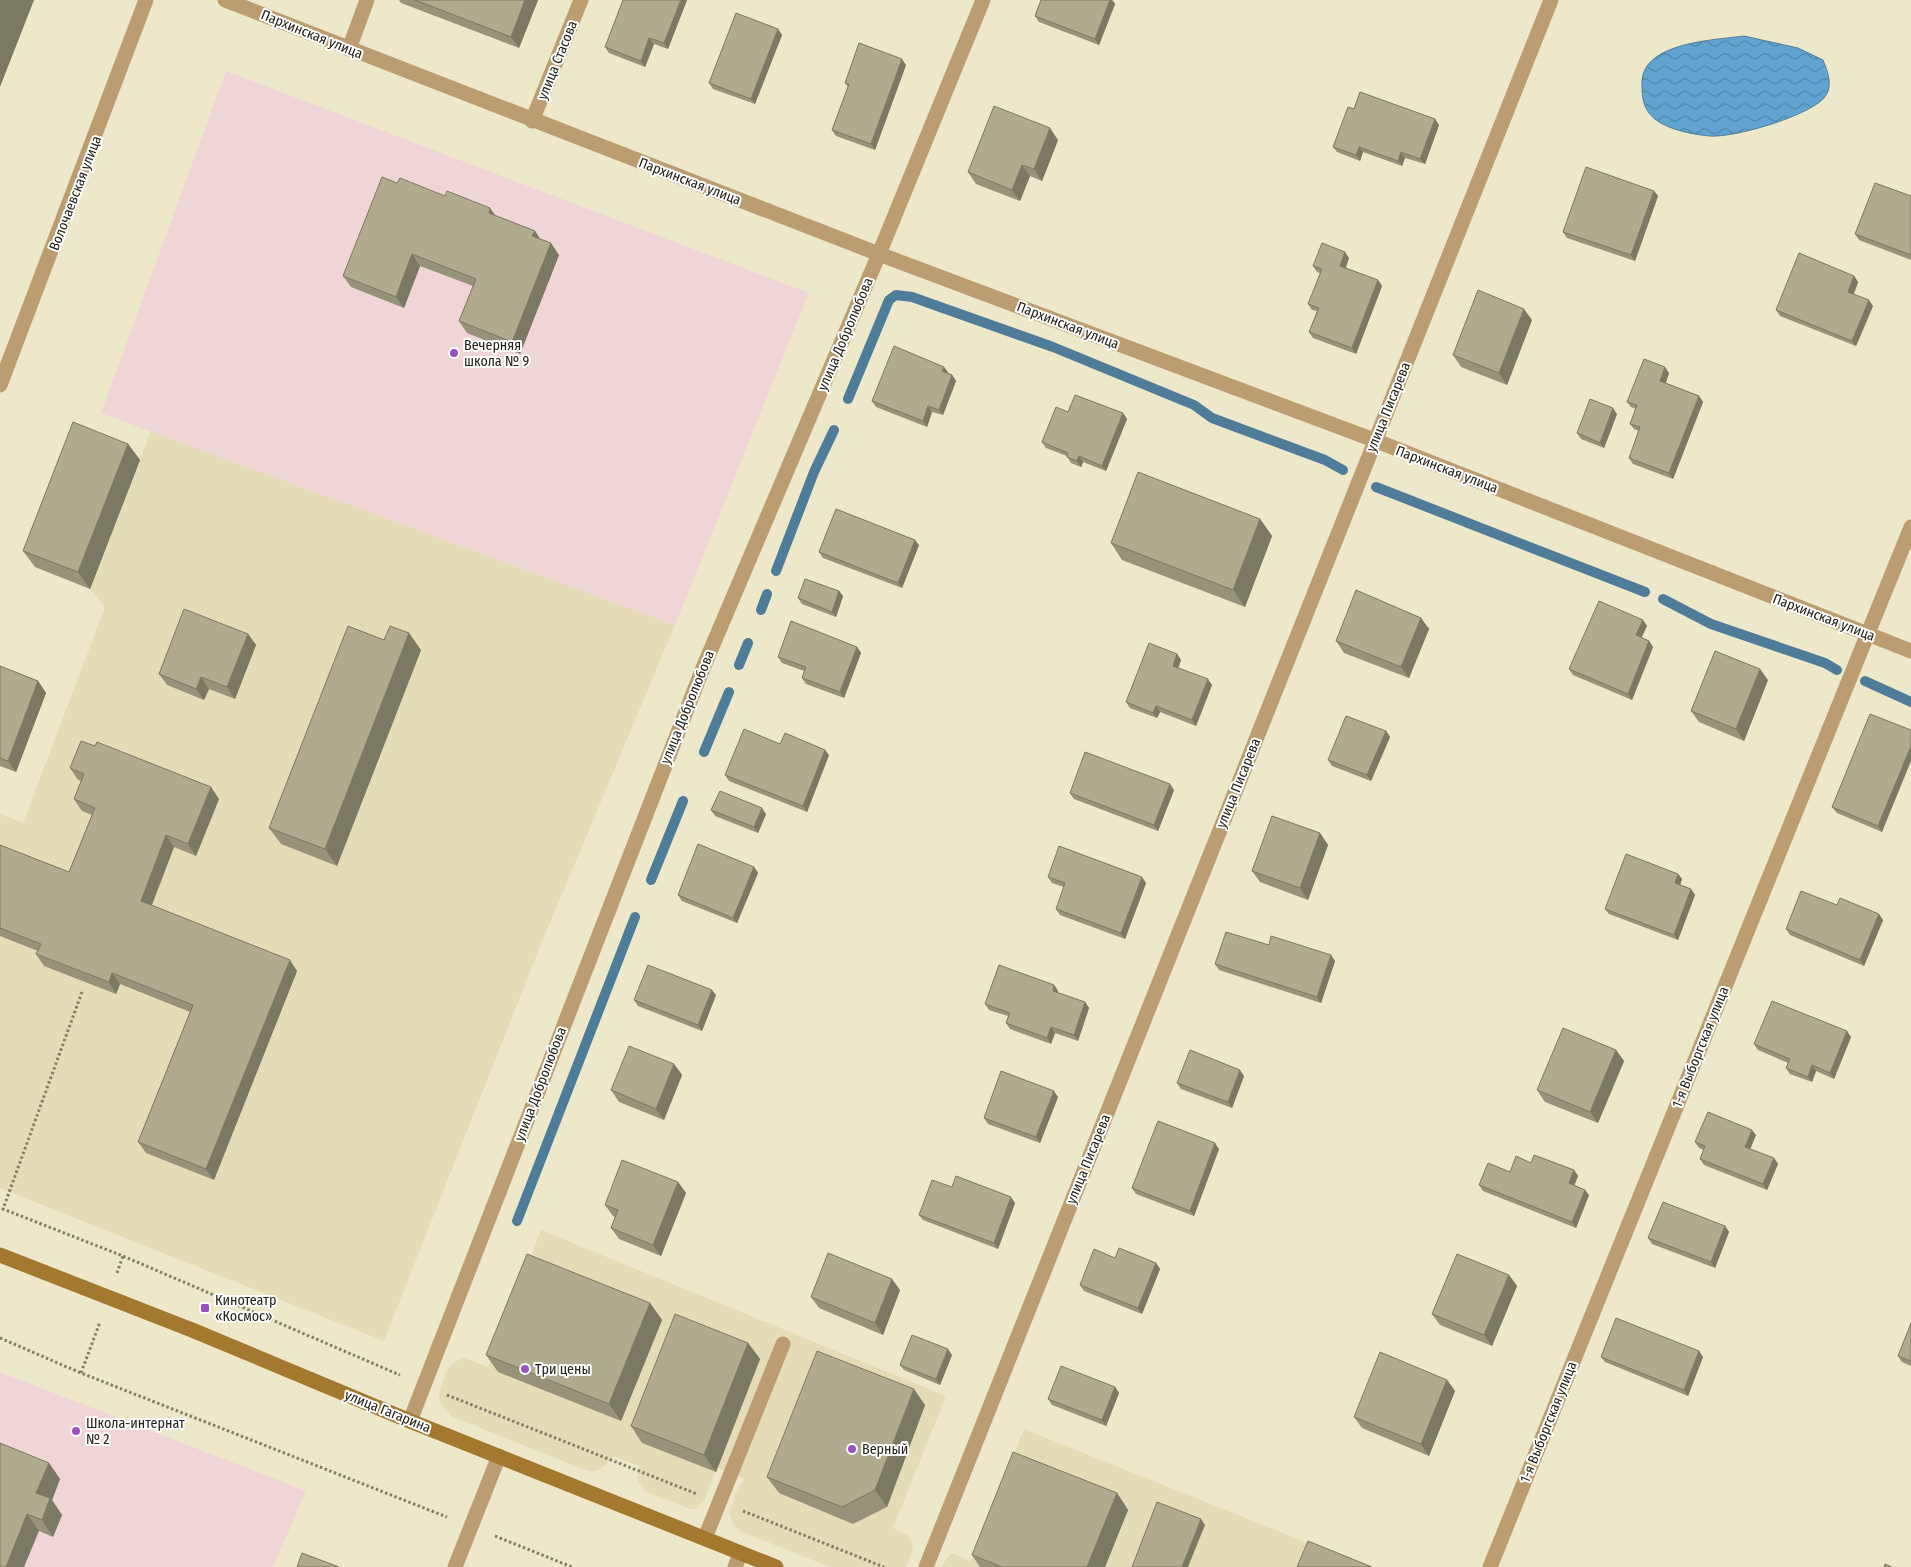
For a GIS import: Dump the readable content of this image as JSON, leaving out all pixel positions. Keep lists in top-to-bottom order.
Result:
{
  "streets": {
    "main road": ["улица Гагарина"],
    "street": [
      "Пархинская улица",
      "улица Стасова",
      "Волочаевская улица",
      "улица Добролюбова",
      "улица Писарева",
      "1-я Выборгская улица"
    ]
  },
  "crossings": [
    ["Пархинская улица", "улица Стасова"],
    ["Пархинская улица", "улица Добролюбова"],
    ["Пархинская улица", "улица Писарева"],
    ["Пархинская улица", "1-я Выборгская улица"],
    ["улица Добролюбова", "улица Гагарина"]
  ],
  "places": {
    "other": [
      "Вечерняя школа № 9",
      "Три цены",
      "Школа-интернат № 2",
      "Верный"
    ],
    "transit": ["Кинотеатр «Космос»"]
  }
}
